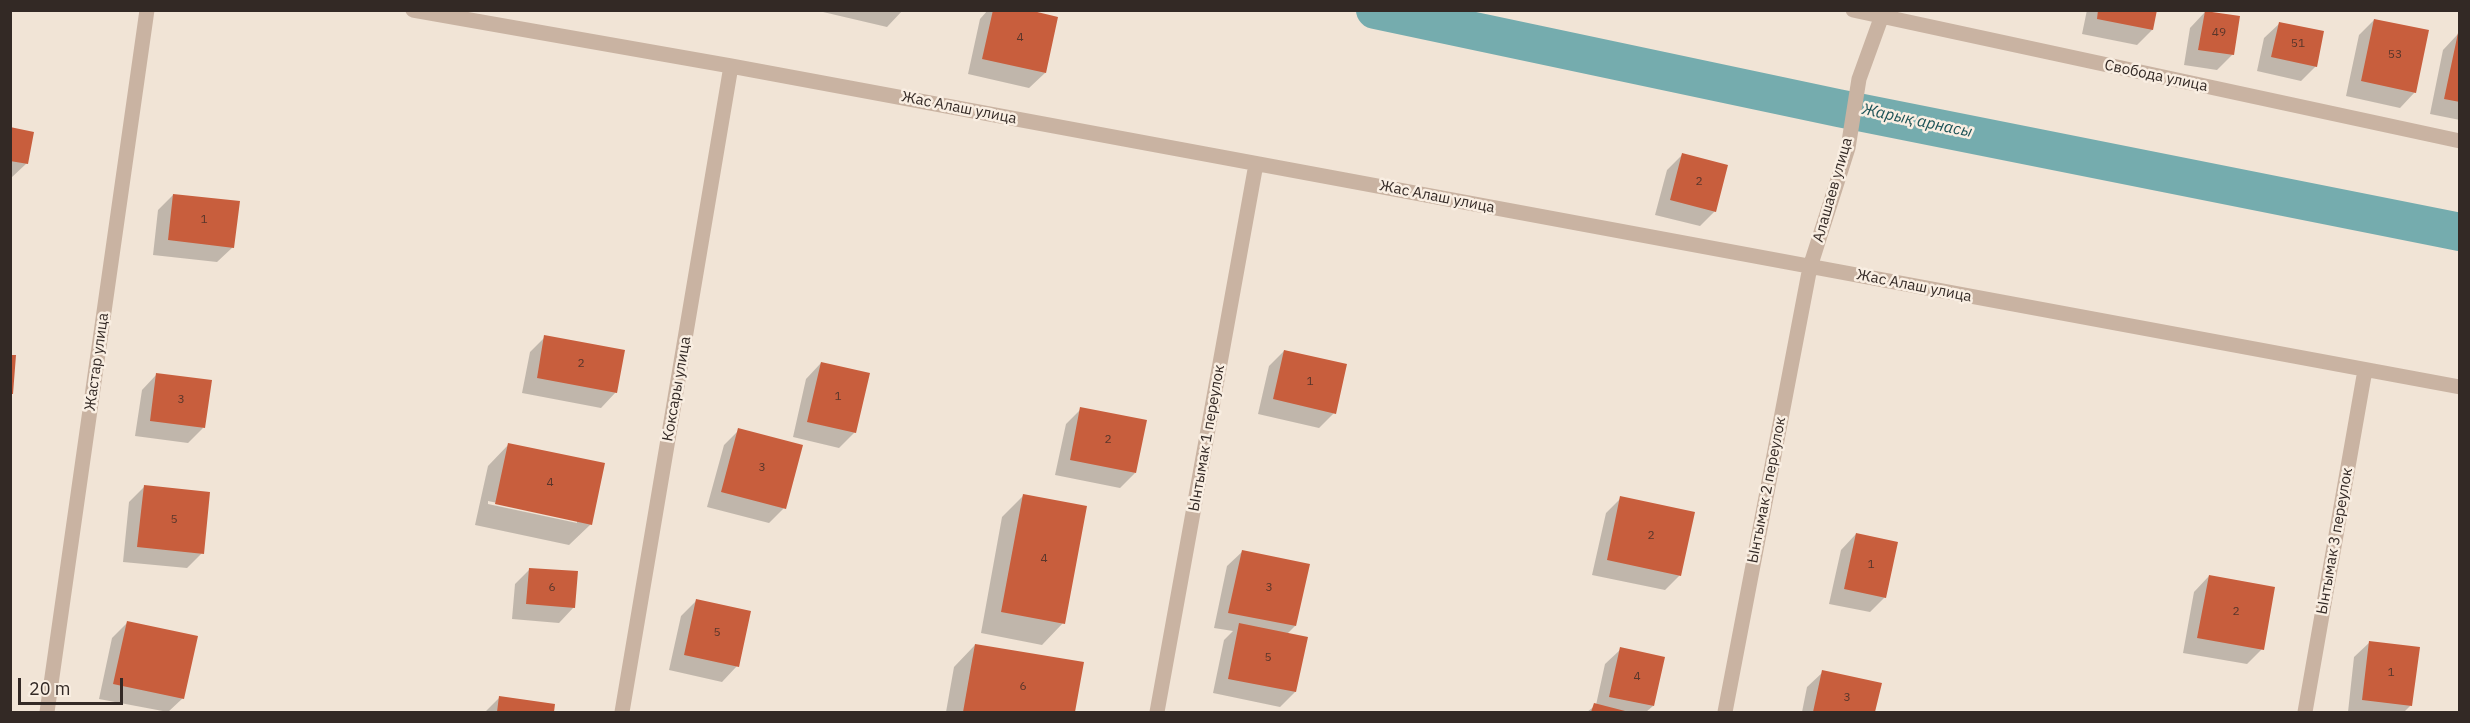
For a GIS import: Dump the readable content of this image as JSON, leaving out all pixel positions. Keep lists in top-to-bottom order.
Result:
{
  "streets": {
    "street": [
      "Свобода улица",
      "Жас Алаш улица",
      "Алашаев улица",
      "Жастар улица",
      "Коксары улица",
      "Ынтымак 1 переулок",
      "Ынтымак 2 переулок",
      "Ынтымак 3 переулок"
    ]
  },
  "crossings": [
    ["Свобода улица", "Алашаев улица"],
    ["Жас Алаш улица", "Алашаев улица"],
    ["Жас Алаш улица", "Коксары улица"],
    ["Жас Алаш улица", "Ынтымак 1 переулок"],
    ["Жас Алаш улица", "Ынтымак 2 переулок"],
    ["Жас Алаш улица", "Ынтымак 3 переулок"],
    ["Алашаев улица", "Ынтымак 2 переулок"]
  ],
  "water": ["Жарық арнасы"],
  "house_numbers": [
    "49",
    "4",
    "51",
    "53",
    "2",
    "1",
    "2",
    "1",
    "1",
    "3",
    "2",
    "3",
    "4",
    "5",
    "2",
    "4",
    "1",
    "6",
    "3",
    "2",
    "5",
    "5",
    "1",
    "4",
    "6",
    "3"
  ],
  "scale_bar": "20 m"
}
